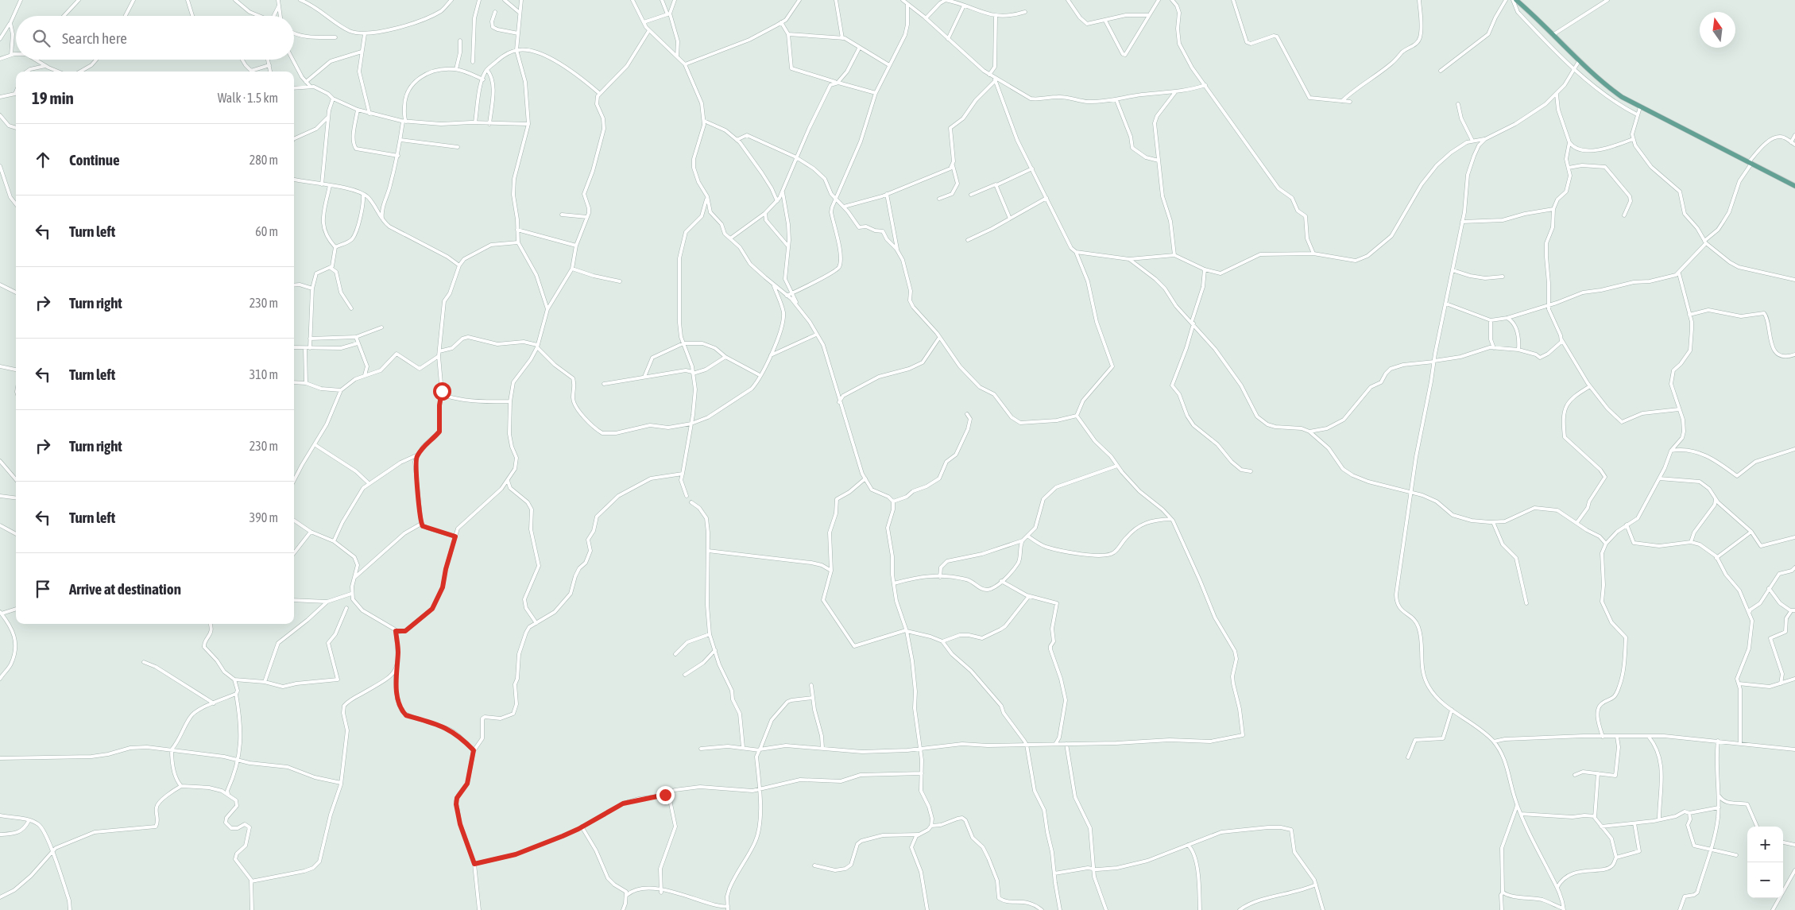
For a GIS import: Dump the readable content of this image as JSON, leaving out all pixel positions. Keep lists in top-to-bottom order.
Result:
{
  "north": "top",
  "page": {
    "search": "Search here",
    "heading": ["19 min", "Walk · 1.5 km"],
    "list": [
      ["Continue", "280 m"],
      ["Turn left", "60 m"],
      ["Turn right", "230 m"],
      ["Turn left", "310 m"],
      ["Turn right", "230 m"],
      ["Turn left", "390 m"],
      "Arrive at destination"
    ],
    "map_buttons": ["+", "−"]
  }
}
